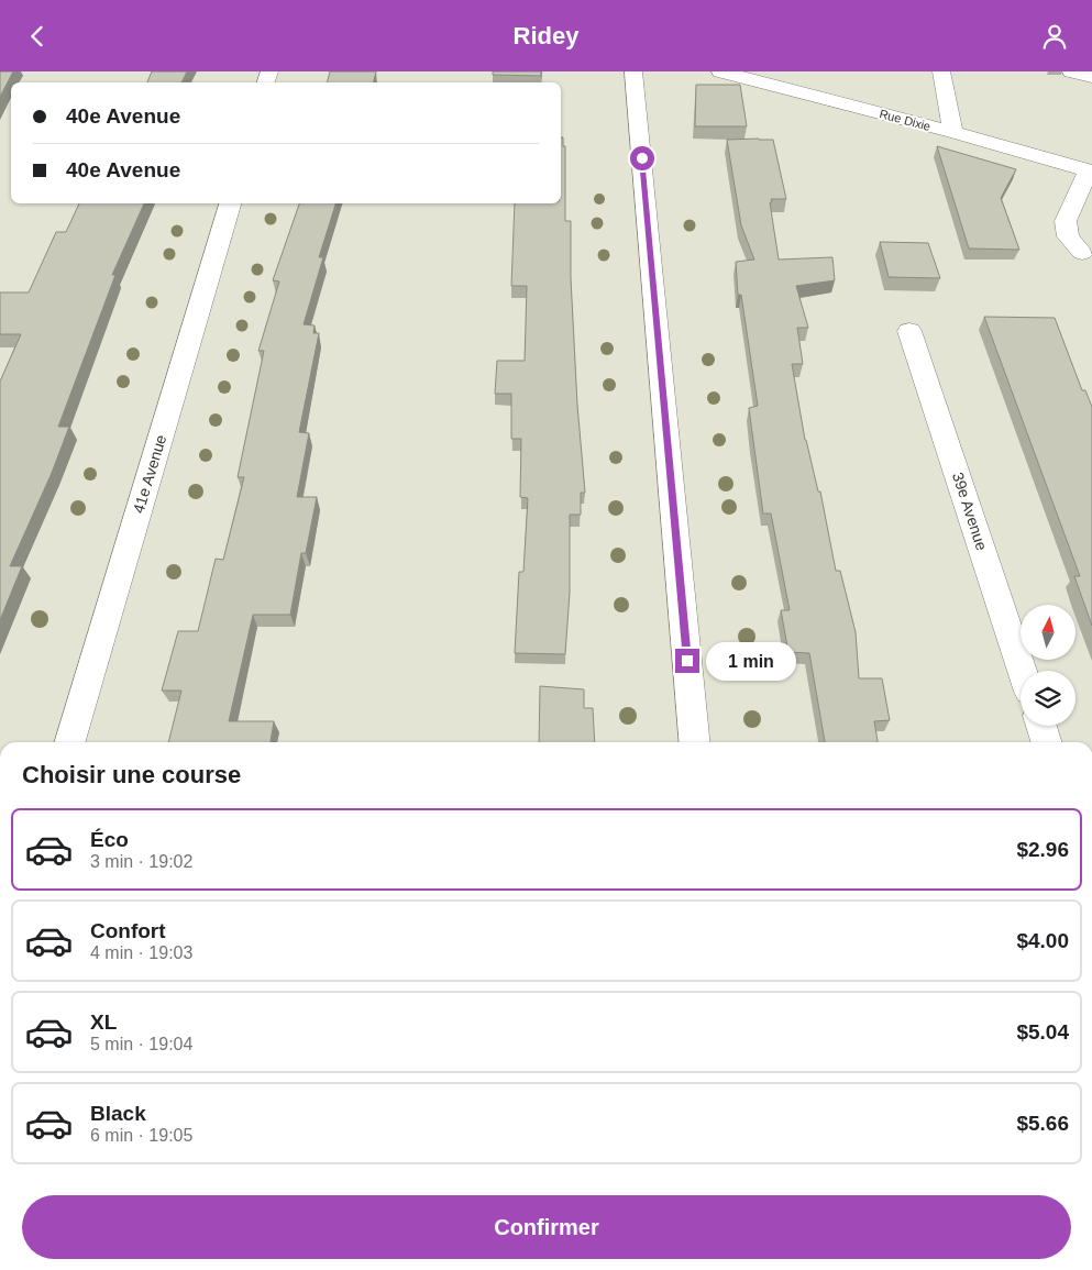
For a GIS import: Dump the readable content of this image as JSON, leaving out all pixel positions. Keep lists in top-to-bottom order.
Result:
{
  "streets": {
    "street": ["Rue Dixie", "41e Avenue", "39e Avenue"]
  },
  "north": "top",
  "page": {
    "header": "Ridey",
    "banner": ["40e Avenue", "40e Avenue"],
    "bubble": "1 min",
    "heading": "Choisir une course",
    "list": [
      {
        "name": "Éco",
        "note": "3 min · 19:02",
        "value": "$2.96"
      },
      {
        "name": "Confort",
        "note": "4 min · 19:03",
        "value": "$4.00"
      },
      {
        "name": "XL",
        "note": "5 min · 19:04",
        "value": "$5.04"
      },
      {
        "name": "Black",
        "note": "6 min · 19:05",
        "value": "$5.66"
      }
    ],
    "buttons": "Confirmer"
  }
}
